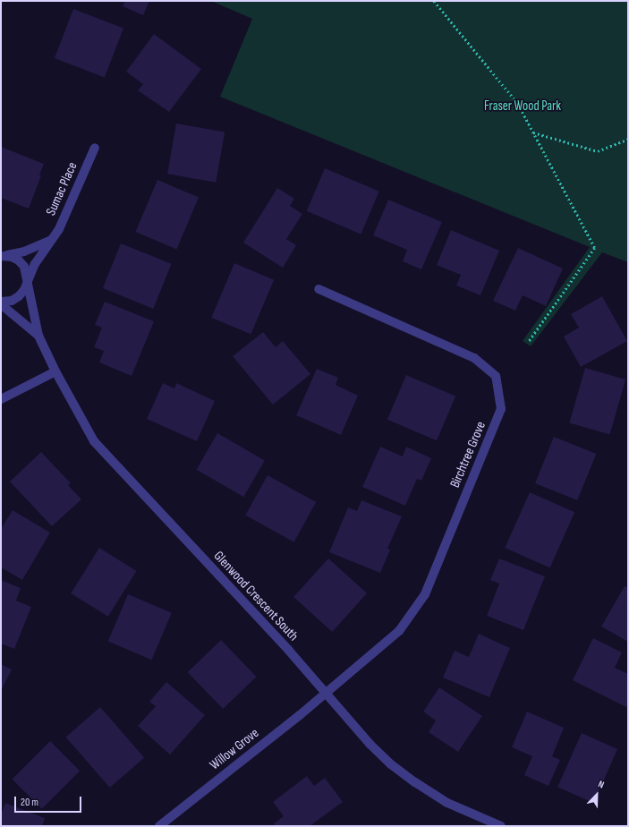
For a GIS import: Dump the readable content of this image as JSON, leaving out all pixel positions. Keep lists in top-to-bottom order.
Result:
{
  "streets": {
    "street": [
      "Sumac Place",
      "Birchtree Grove",
      "Glenwood Crescent South",
      "Willow Grove"
    ]
  },
  "crossings": [
    ["Sumac Place", "Glenwood Crescent South"],
    ["Birchtree Grove", "Glenwood Crescent South"],
    ["Birchtree Grove", "Willow Grove"],
    ["Glenwood Crescent South", "Willow Grove"]
  ],
  "parks": ["Fraser Wood Park"],
  "scale_bar": "20 m",
  "north": "top right"
}
